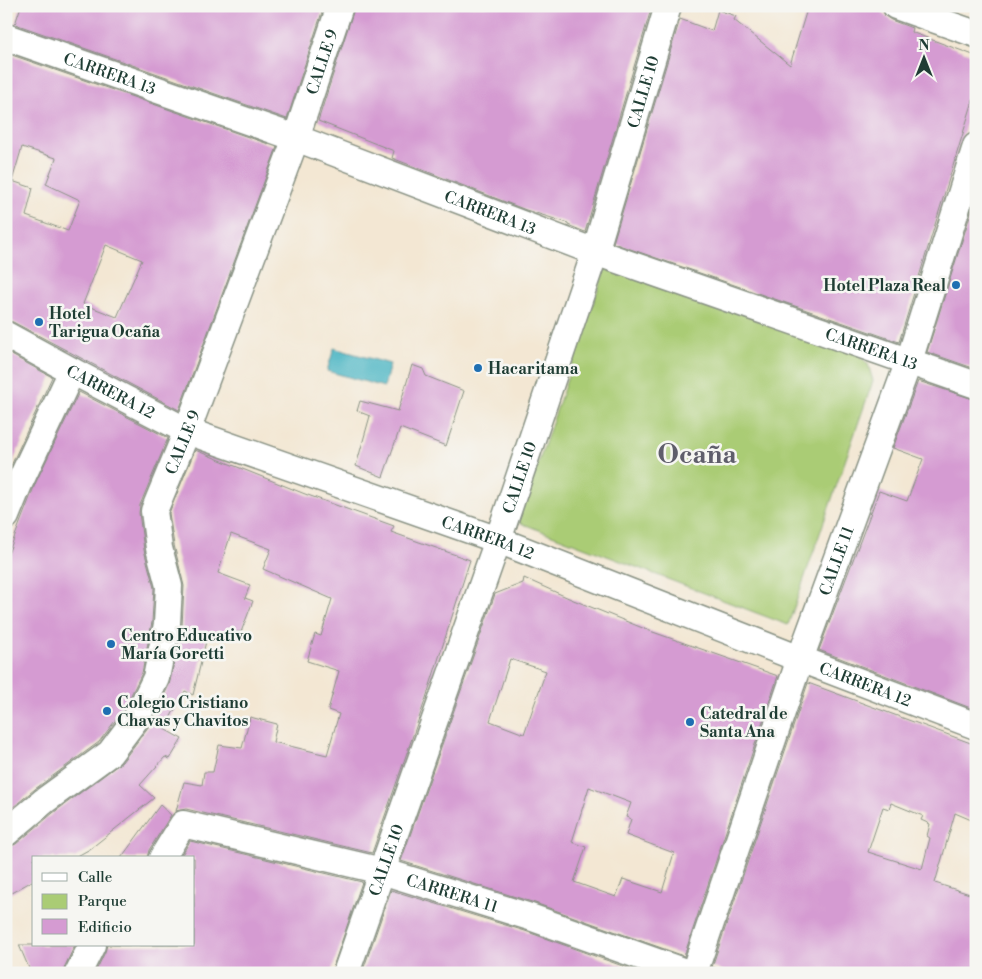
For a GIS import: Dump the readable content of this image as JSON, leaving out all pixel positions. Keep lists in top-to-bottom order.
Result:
{
  "streets": {
    "street": [
      "CALLE 9",
      "CARRERA 13",
      "CALLE 10",
      "CARRERA 12",
      "CALLE 11",
      "CARRERA 11"
    ]
  },
  "crossings": [
    ["CALLE 9", "CARRERA 13"],
    ["CALLE 9", "CARRERA 12"],
    ["CARRERA 13", "CALLE 10"],
    ["CARRERA 13", "CALLE 11"],
    ["CALLE 10", "CARRERA 12"],
    ["CALLE 10", "CARRERA 11"],
    ["CARRERA 12", "CALLE 11"]
  ],
  "districts": ["Ocaña"],
  "places": [
    "Hotel Plaza Real",
    "Hotel Tarigua Ocaña",
    "Hacaritama",
    "Centro Educativo María Goretti",
    "Colegio Cristiano Chavas y Chavitos",
    "Catedral de Santa Ana"
  ],
  "legend": ["Calle", "Parque", "Edificio"],
  "north": "top"
}
